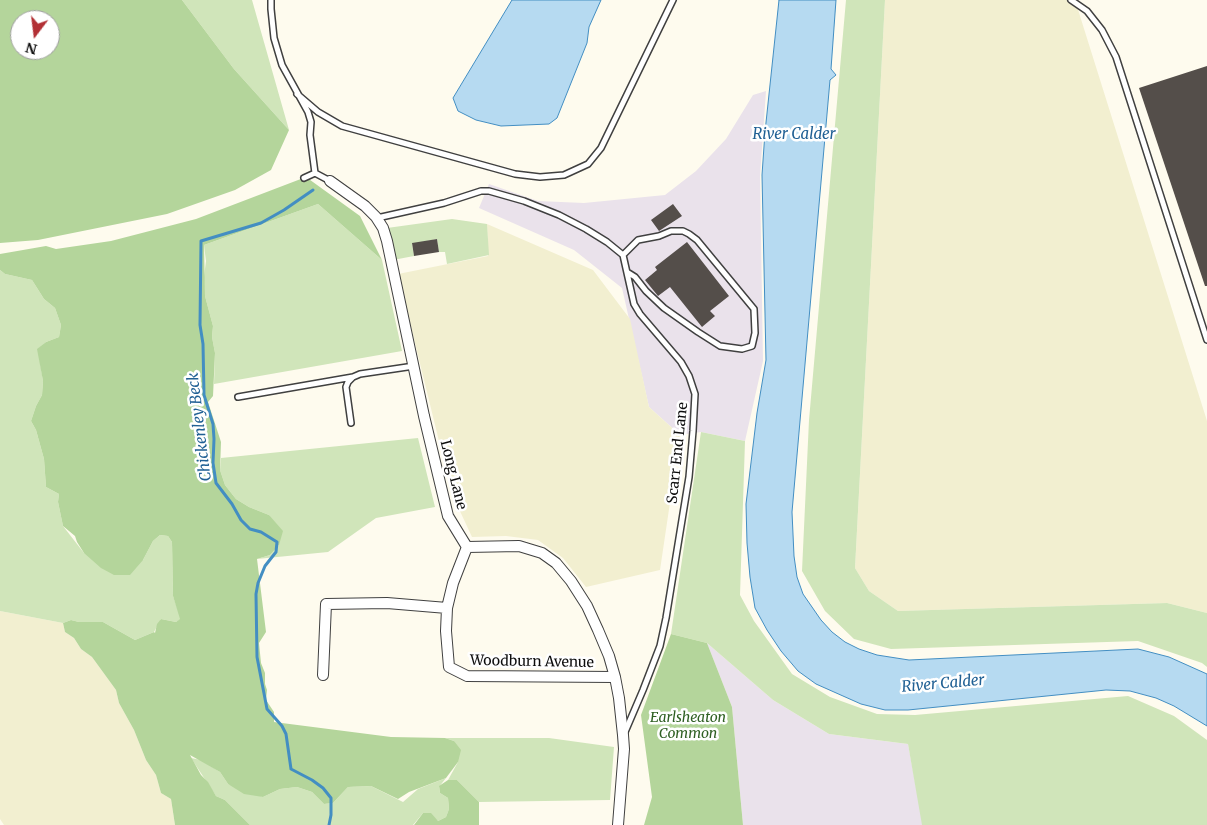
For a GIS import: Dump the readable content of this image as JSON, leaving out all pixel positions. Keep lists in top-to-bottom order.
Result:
{
  "streets": {
    "street": ["Long Lane", "Woodburn Avenue"],
    "lane": ["Scarr End Lane"]
  },
  "crossings": [
    ["Long Lane", "Woodburn Avenue"]
  ],
  "water": ["River Calder", "Chickenley Beck"],
  "parks": ["Earlsheaton Common"],
  "north": "bottom"
}
